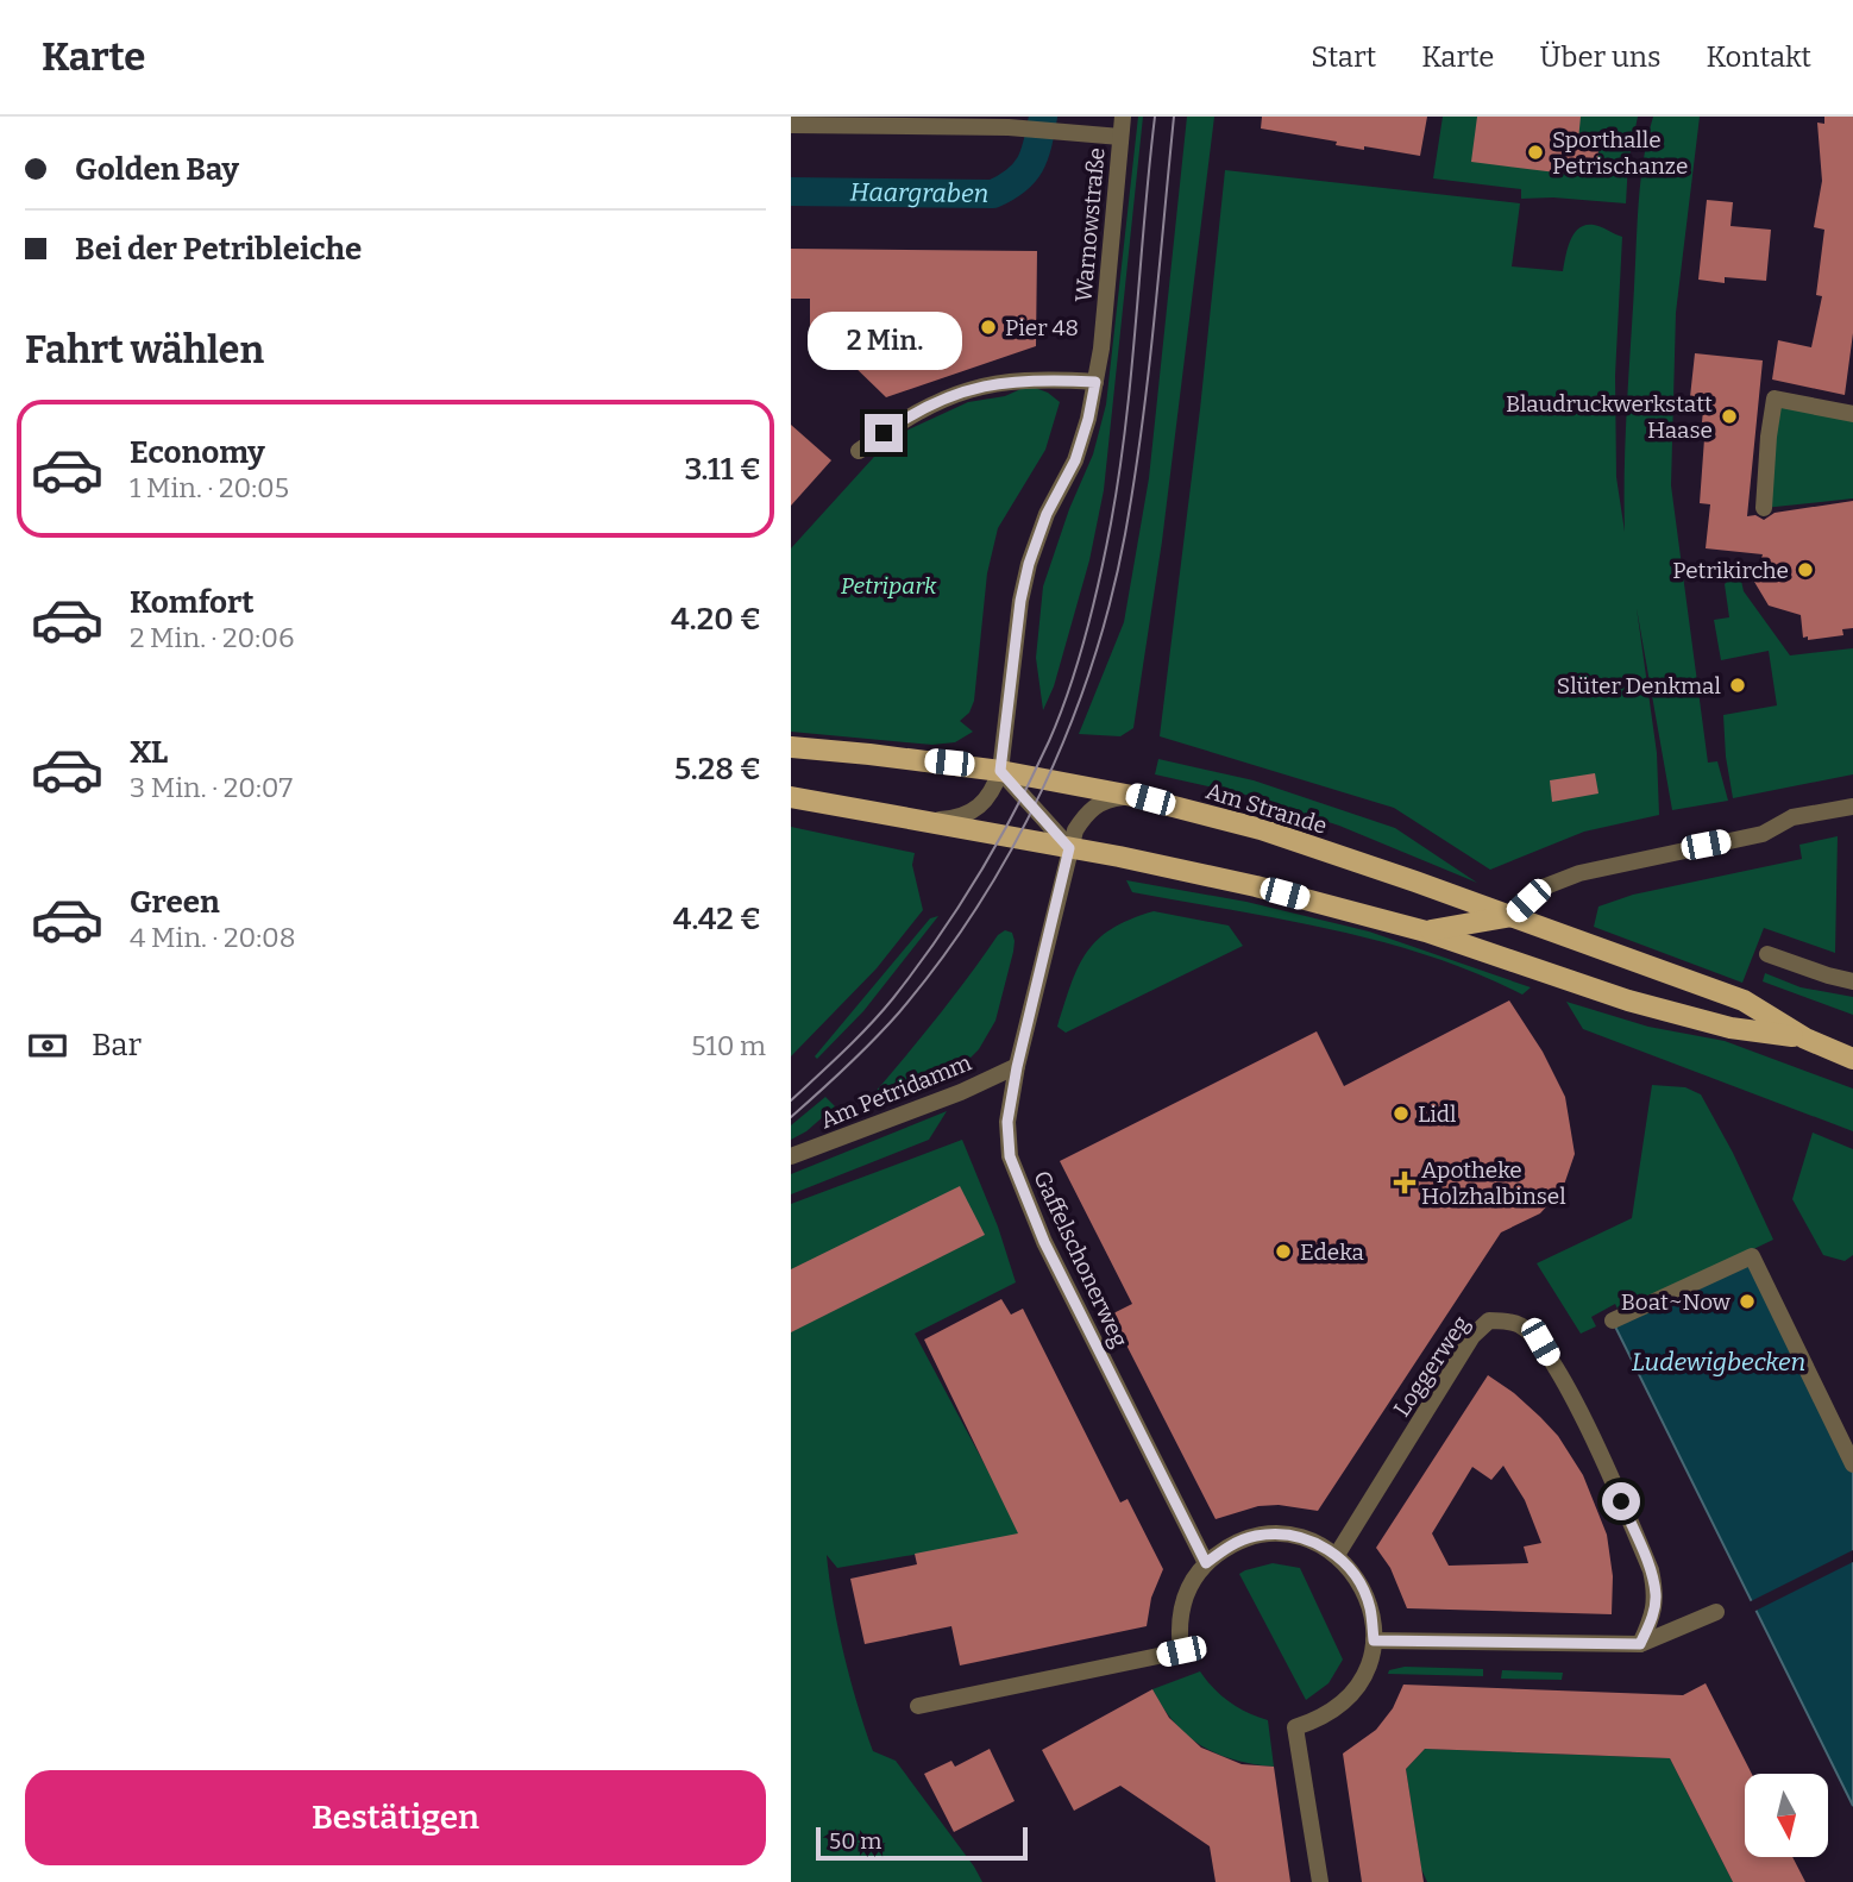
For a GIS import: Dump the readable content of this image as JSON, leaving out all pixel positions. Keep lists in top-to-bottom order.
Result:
{
  "streets": {
    "main road": ["Am Strande"],
    "street": [
      "Warnowstraße",
      "Am Petridamm",
      "Gaffelschonerweg",
      "Loggerweg"
    ]
  },
  "crossings": [
    ["Warnowstraße", "Am Strande"],
    ["Am Strande", "Gaffelschonerweg"],
    ["Am Petridamm", "Gaffelschonerweg"]
  ],
  "water": ["Haargraben", "Ludewigbecken"],
  "parks": ["Petripark"],
  "places": {
    "other": [
      "Sporthalle Petrischanze",
      "Pier 48",
      "Blaudruckwerkstatt Haase",
      "Petrikirche",
      "Slüter Denkmal",
      "Lidl",
      "Edeka",
      "Boat~Now"
    ],
    "health": ["Apotheke Holzhalbinsel"]
  },
  "scale_bar": "50 m",
  "north": "bottom",
  "page": {
    "header": "Karte",
    "nav": [
      "Start",
      "Karte",
      "Über uns",
      "Kontakt"
    ],
    "banner": ["Golden Bay", "Bei der Petribleiche"],
    "heading": "Fahrt wählen",
    "bubble": "2 Min.",
    "list": [
      {
        "name": "Economy",
        "note": "1 Min. · 20:05",
        "value": "3.11 €"
      },
      {
        "name": "Komfort",
        "note": "2 Min. · 20:06",
        "value": "4.20 €"
      },
      {
        "name": "XL",
        "note": "3 Min. · 20:07",
        "value": "5.28 €"
      },
      {
        "name": "Green",
        "note": "4 Min. · 20:08",
        "value": "4.42 €"
      }
    ],
    "pay": ["Bar", "510 m"],
    "buttons": "Bestätigen",
    "scale": "50 m"
  }
}
